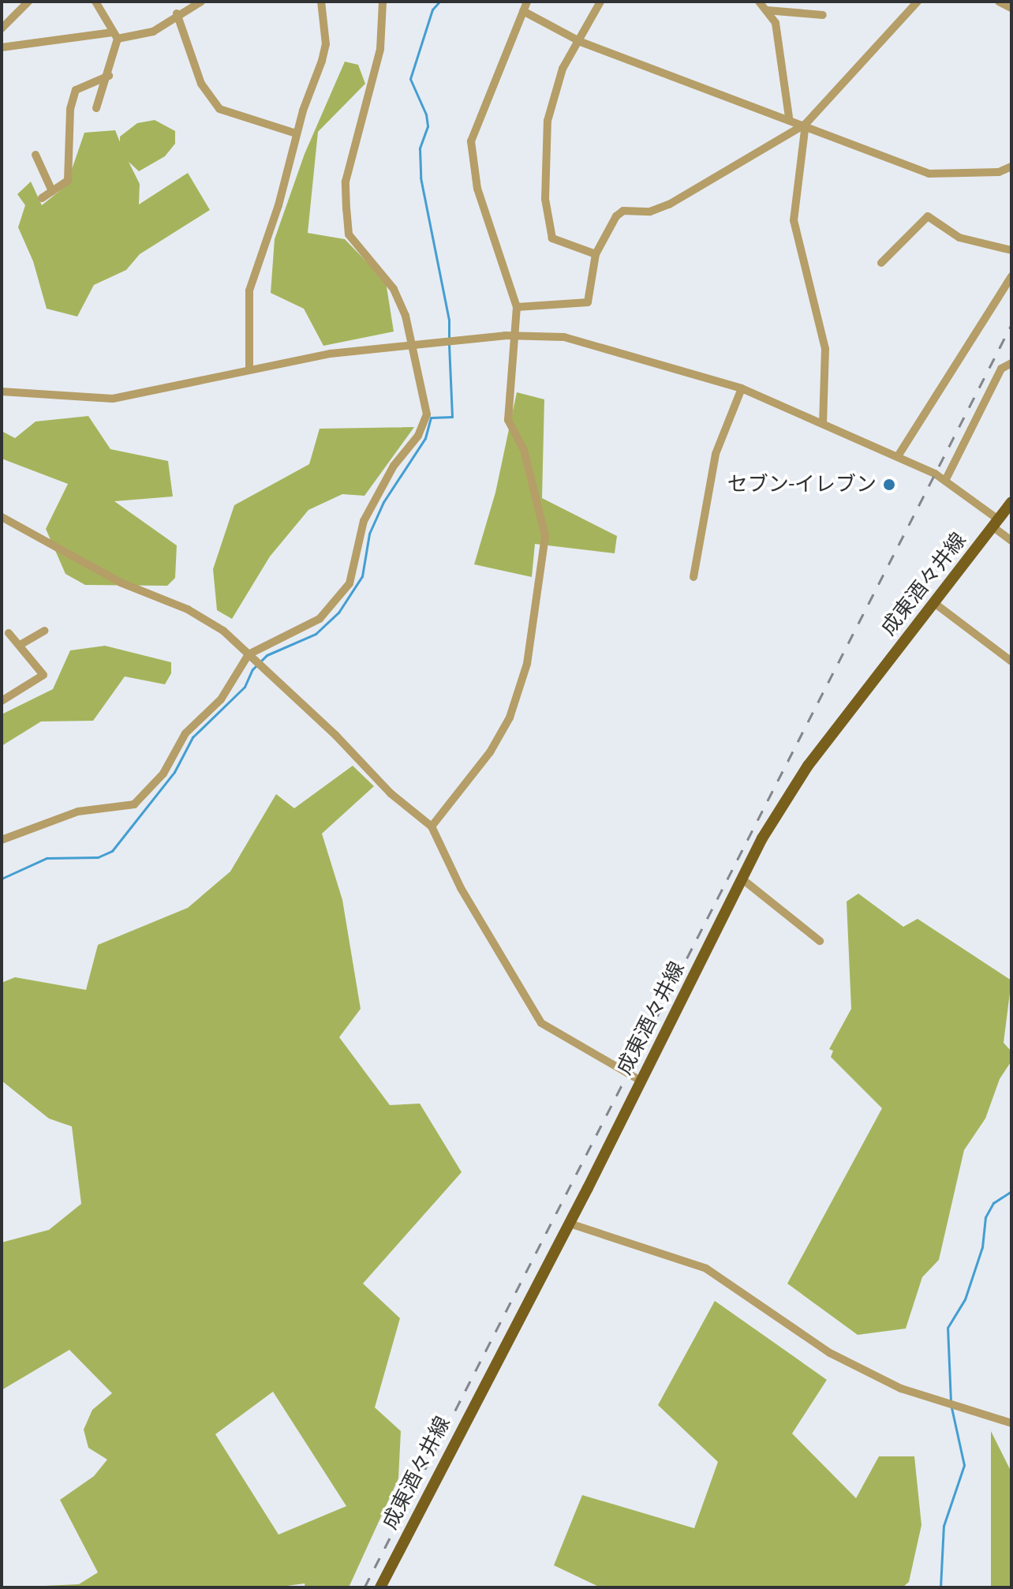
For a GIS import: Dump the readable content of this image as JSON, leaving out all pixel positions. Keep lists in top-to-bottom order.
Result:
{
  "streets": {
    "main road": ["成東酒々井線"]
  },
  "places": ["セブン-イレブン"]
}
